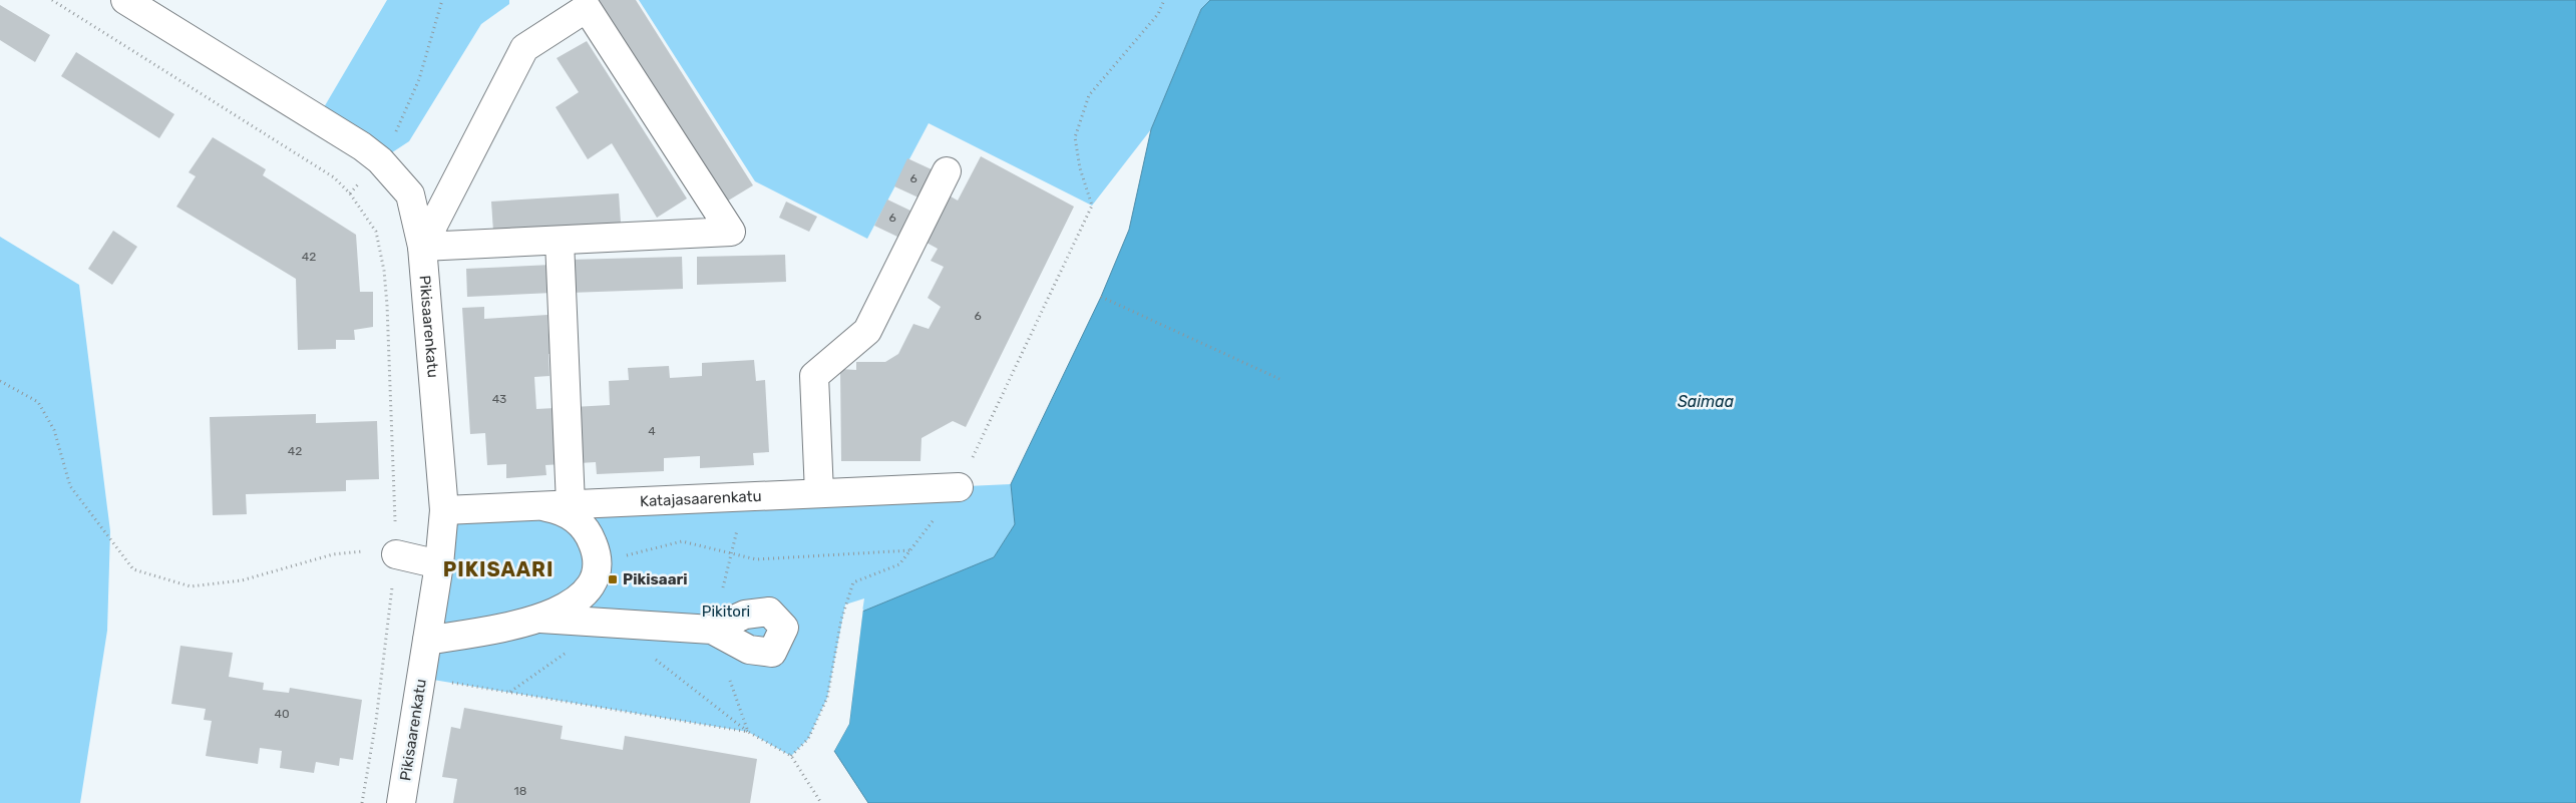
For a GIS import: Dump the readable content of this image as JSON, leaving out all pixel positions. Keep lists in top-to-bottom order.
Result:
{
  "streets": {
    "street": ["Pikisaarenkatu", "Katajasaarenkatu"]
  },
  "crossings": [
    ["Pikisaarenkatu", "Katajasaarenkatu"]
  ],
  "districts": ["PIKISAARI"],
  "water": ["Saimaa"],
  "parks": ["Pikitori"],
  "places": {
    "transit": ["Pikisaari"]
  },
  "house_numbers": [
    "6",
    "6",
    "42",
    "6",
    "43",
    "4",
    "42",
    "40",
    "18"
  ]
}
